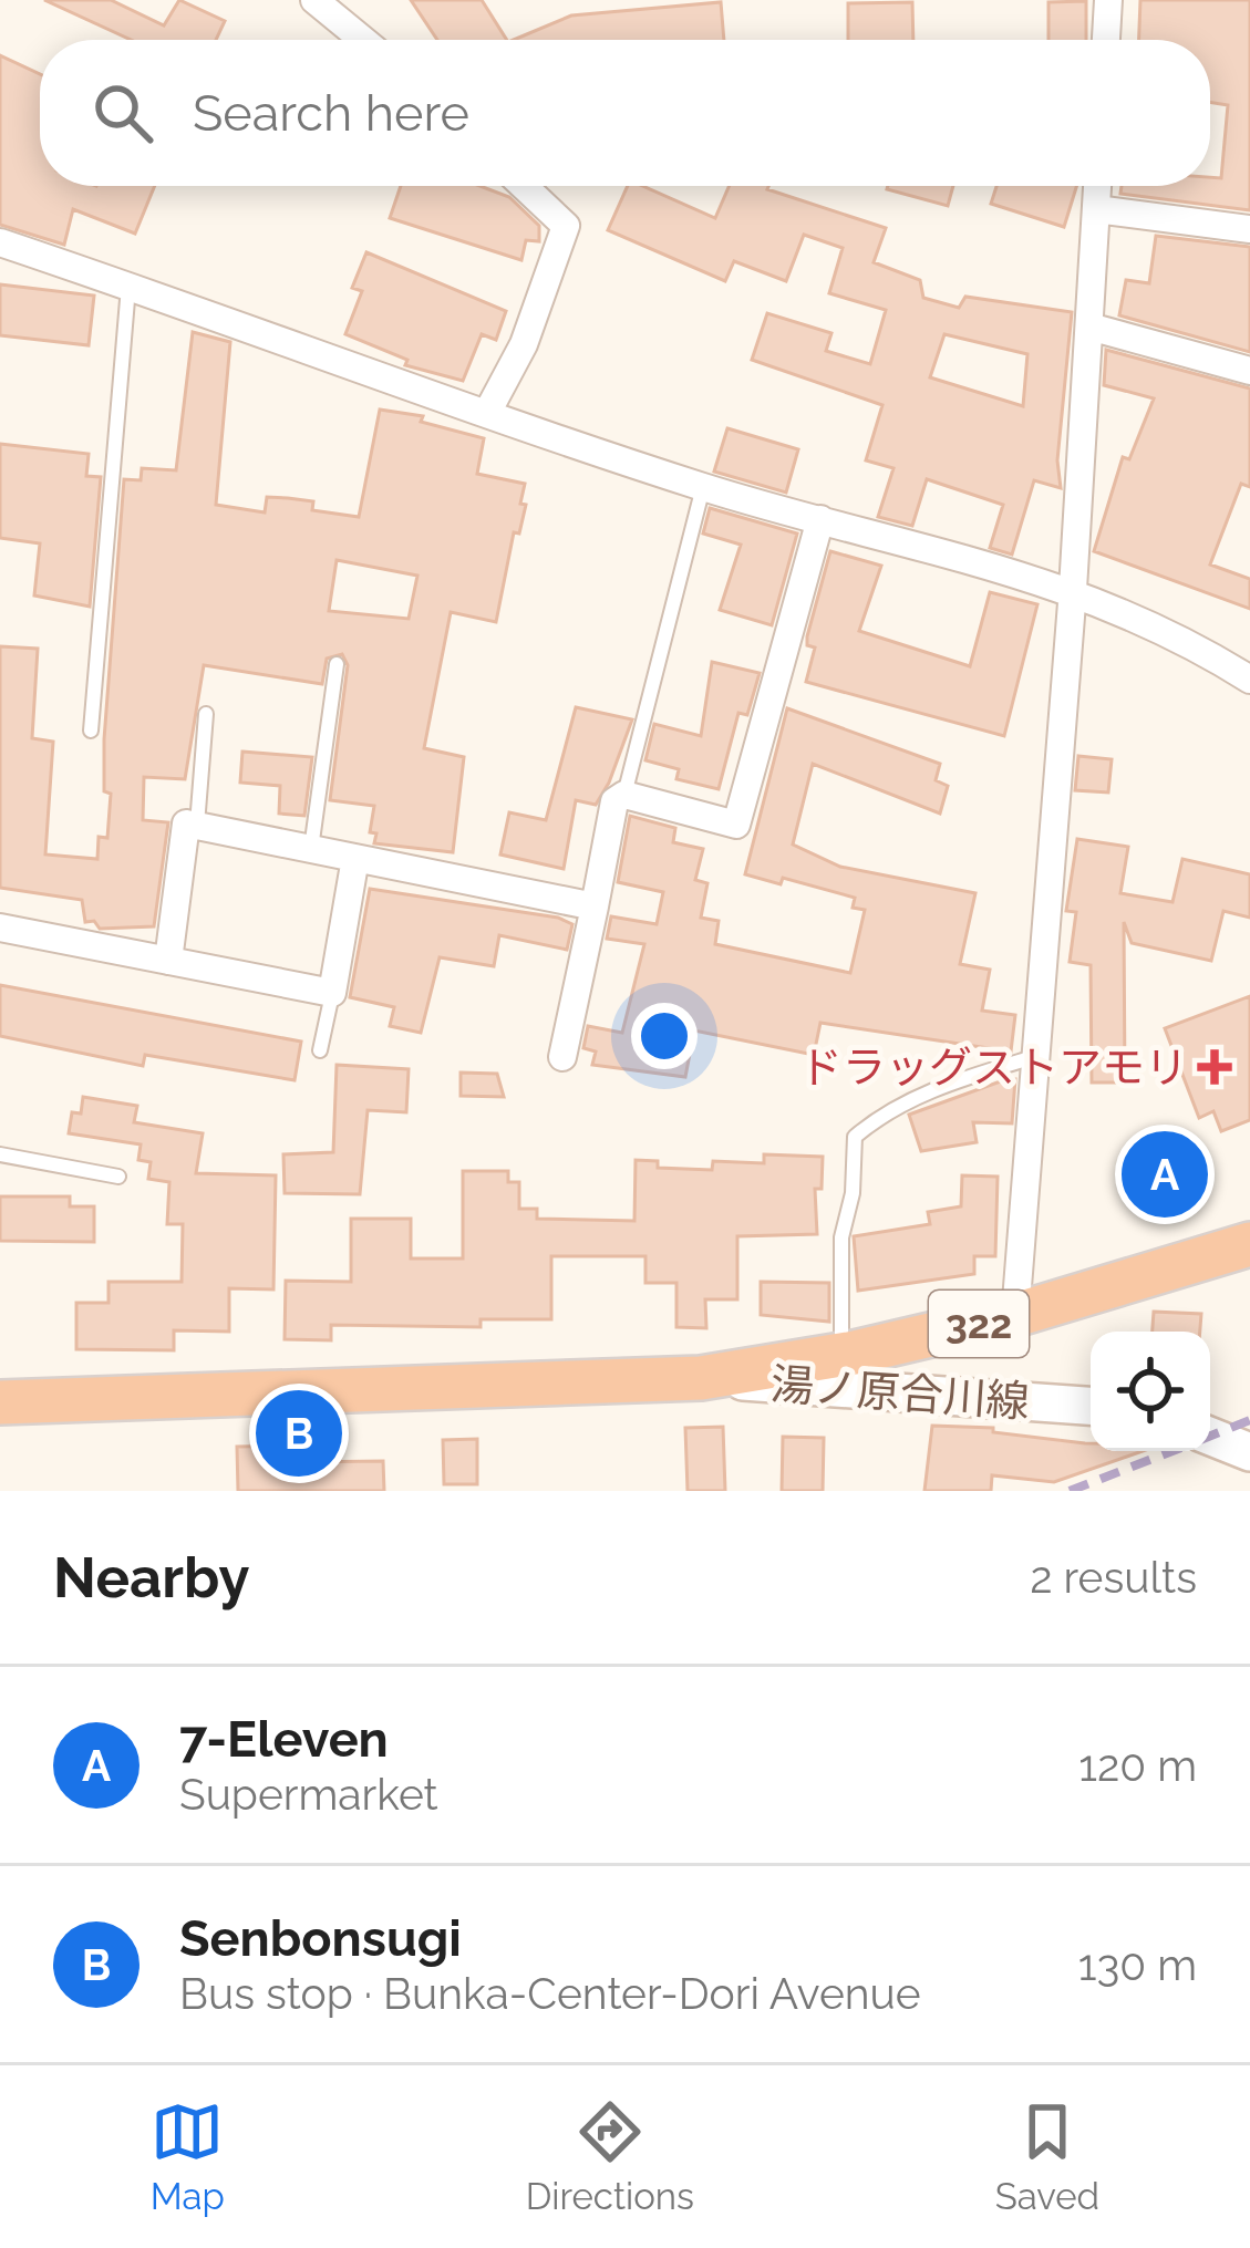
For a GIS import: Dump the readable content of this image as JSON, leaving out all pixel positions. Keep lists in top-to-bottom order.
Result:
{
  "streets": {
    "highway": ["322"],
    "main road": ["湯ノ原合川線"]
  },
  "crossings": [
    ["322", "湯ノ原合川線"]
  ],
  "places": {
    "health": ["ドラッグストアモリ"]
  },
  "page": {
    "search": "Search here",
    "pins": ["A", "B"],
    "heading": ["Nearby", "2 results"],
    "list": [
      {
        "mark": "A",
        "name": "7-Eleven",
        "note": "Supermarket",
        "value": "120 m"
      },
      {
        "mark": "B",
        "name": "Senbonsugi",
        "note": "Bus stop · Bunka-Center-Dori Avenue",
        "value": "130 m"
      }
    ],
    "nav": ["Map", "Directions", "Saved"]
  }
}
